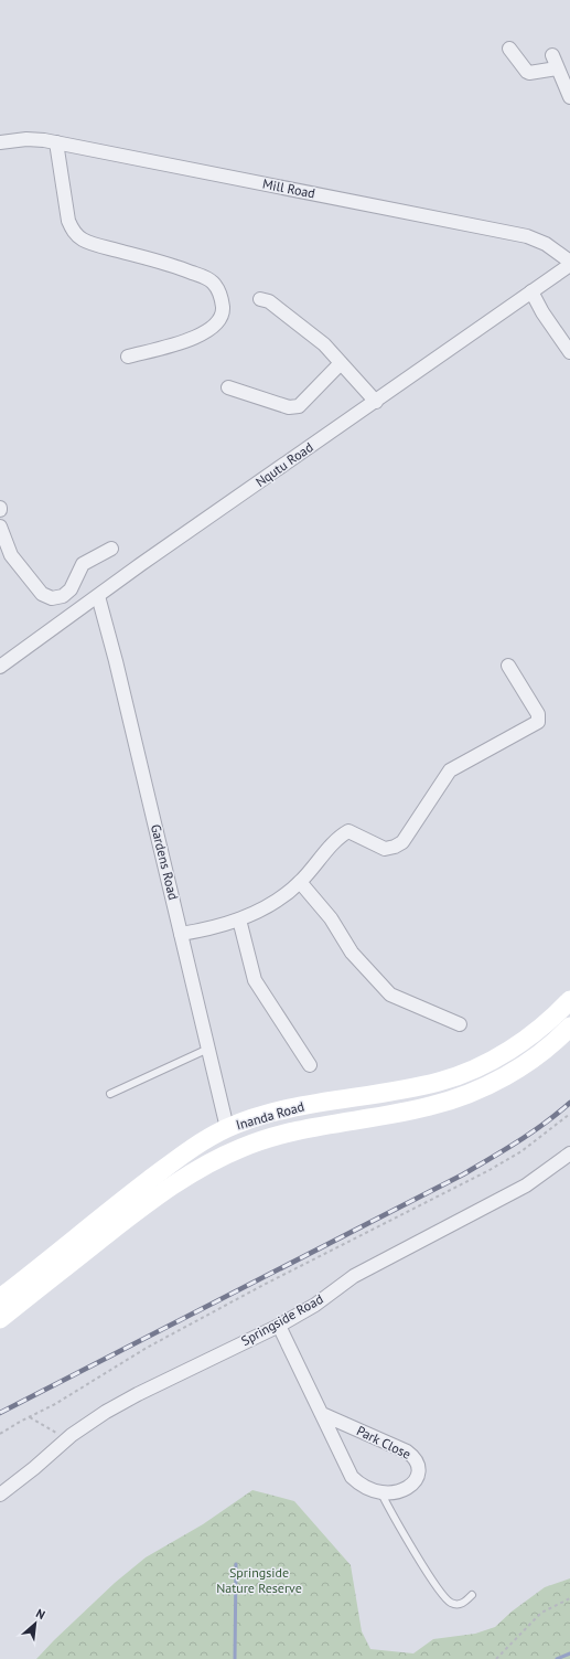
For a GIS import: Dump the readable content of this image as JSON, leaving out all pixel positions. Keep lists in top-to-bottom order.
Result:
{
  "streets": {
    "main road": ["Inanda Road"],
    "street": [
      "Mill Road",
      "Nqutu Road",
      "Gardens Road",
      "Springside Road",
      "Park Close"
    ]
  },
  "crossings": [
    ["Nqutu Road", "Gardens Road"],
    ["Gardens Road", "Inanda Road"],
    ["Springside Road", "Park Close"]
  ],
  "parks": ["Springside Nature Reserve"],
  "north": "top right"
}
